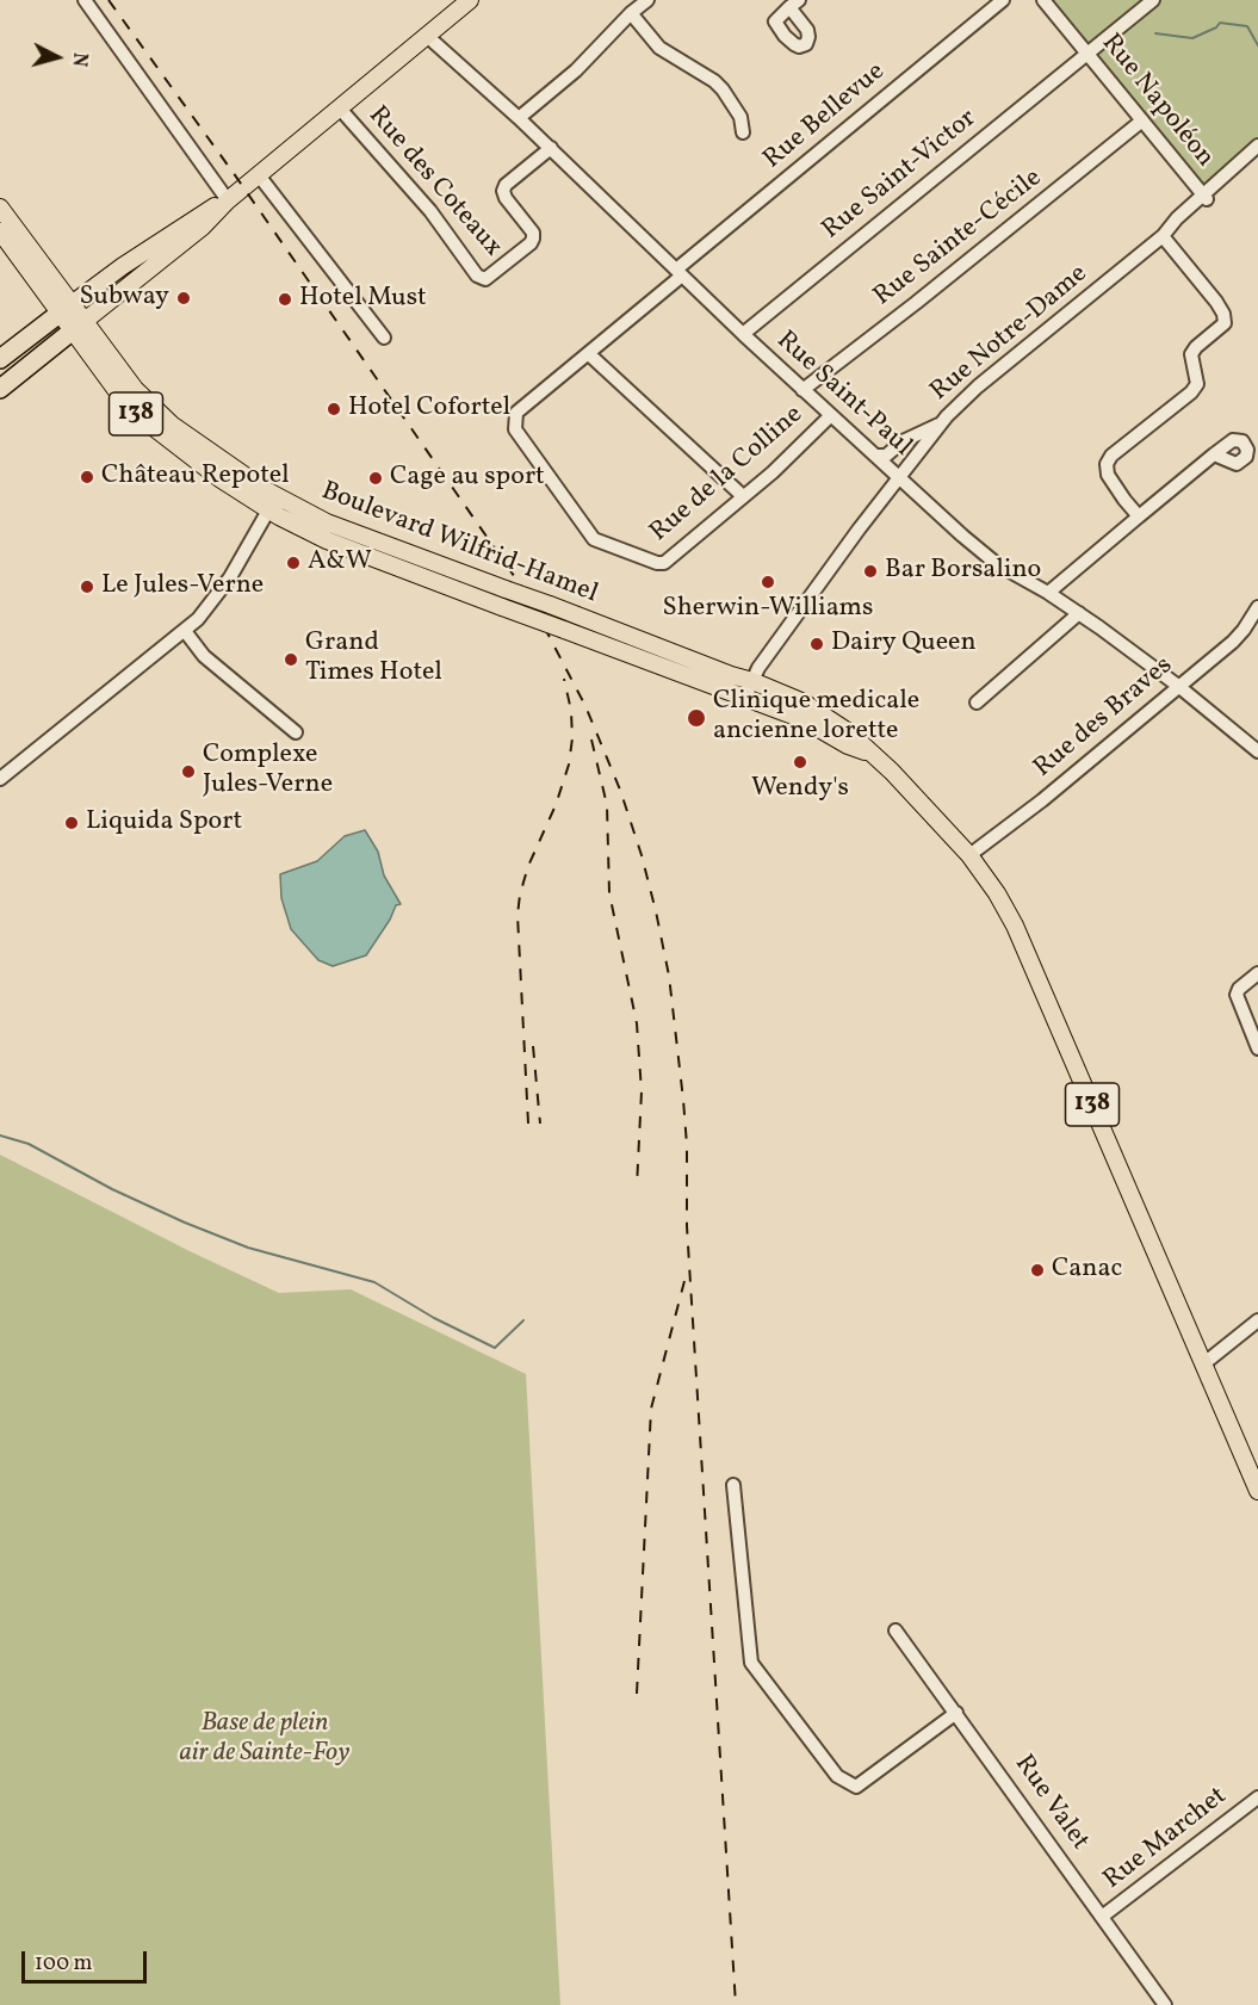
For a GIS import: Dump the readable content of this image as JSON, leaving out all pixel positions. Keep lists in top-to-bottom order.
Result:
{
  "streets": {
    "main road": ["138", "Boulevard Wilfrid-Hamel"],
    "street": [
      "Rue Napoléon",
      "Rue Bellevue",
      "Rue Saint-Victor",
      "Rue des Coteaux",
      "Rue Sainte-Cécile",
      "Rue Notre-Dame",
      "Rue Saint-Paul",
      "Rue de la Colline",
      "Rue des Braves",
      "Rue Valet",
      "Rue Marchet"
    ]
  },
  "crossings": [
    ["Rue Napoléon", "Rue Saint-Victor"],
    ["Rue Napoléon", "Rue Sainte-Cécile"],
    ["Rue Napoléon", "Rue Notre-Dame"],
    ["Rue Bellevue", "Rue Saint-Paul"],
    ["Rue Bellevue", "Rue de la Colline"],
    ["Rue Saint-Victor", "Rue Saint-Paul"],
    ["Rue des Coteaux", "Rue Saint-Paul"],
    ["Rue Sainte-Cécile", "Rue Saint-Paul"],
    ["Rue Notre-Dame", "Rue Saint-Paul"],
    ["Rue Notre-Dame", "Boulevard Wilfrid-Hamel"],
    ["Rue Saint-Paul", "Rue de la Colline"],
    ["Rue Saint-Paul", "Rue des Braves"],
    ["Boulevard Wilfrid-Hamel", "Rue des Braves"],
    ["Rue Valet", "Rue Marchet"]
  ],
  "parks": ["Base de plein air de Sainte-Foy"],
  "places": [
    "Subway",
    "Hotel Must",
    "Hotel Cofortel",
    "Château Repotel",
    "Cage au sport",
    "A&W",
    "Bar Borsalino",
    "Sherwin-Williams",
    "Le Jules-Verne",
    "Dairy Queen",
    "Grand Times Hotel",
    "Clinique medicale ancienne lorette",
    "Wendy's",
    "Complexe Jules-Verne",
    "Liquida Sport",
    "Canac"
  ],
  "scale_bar": "100 m",
  "north": "right"
}
